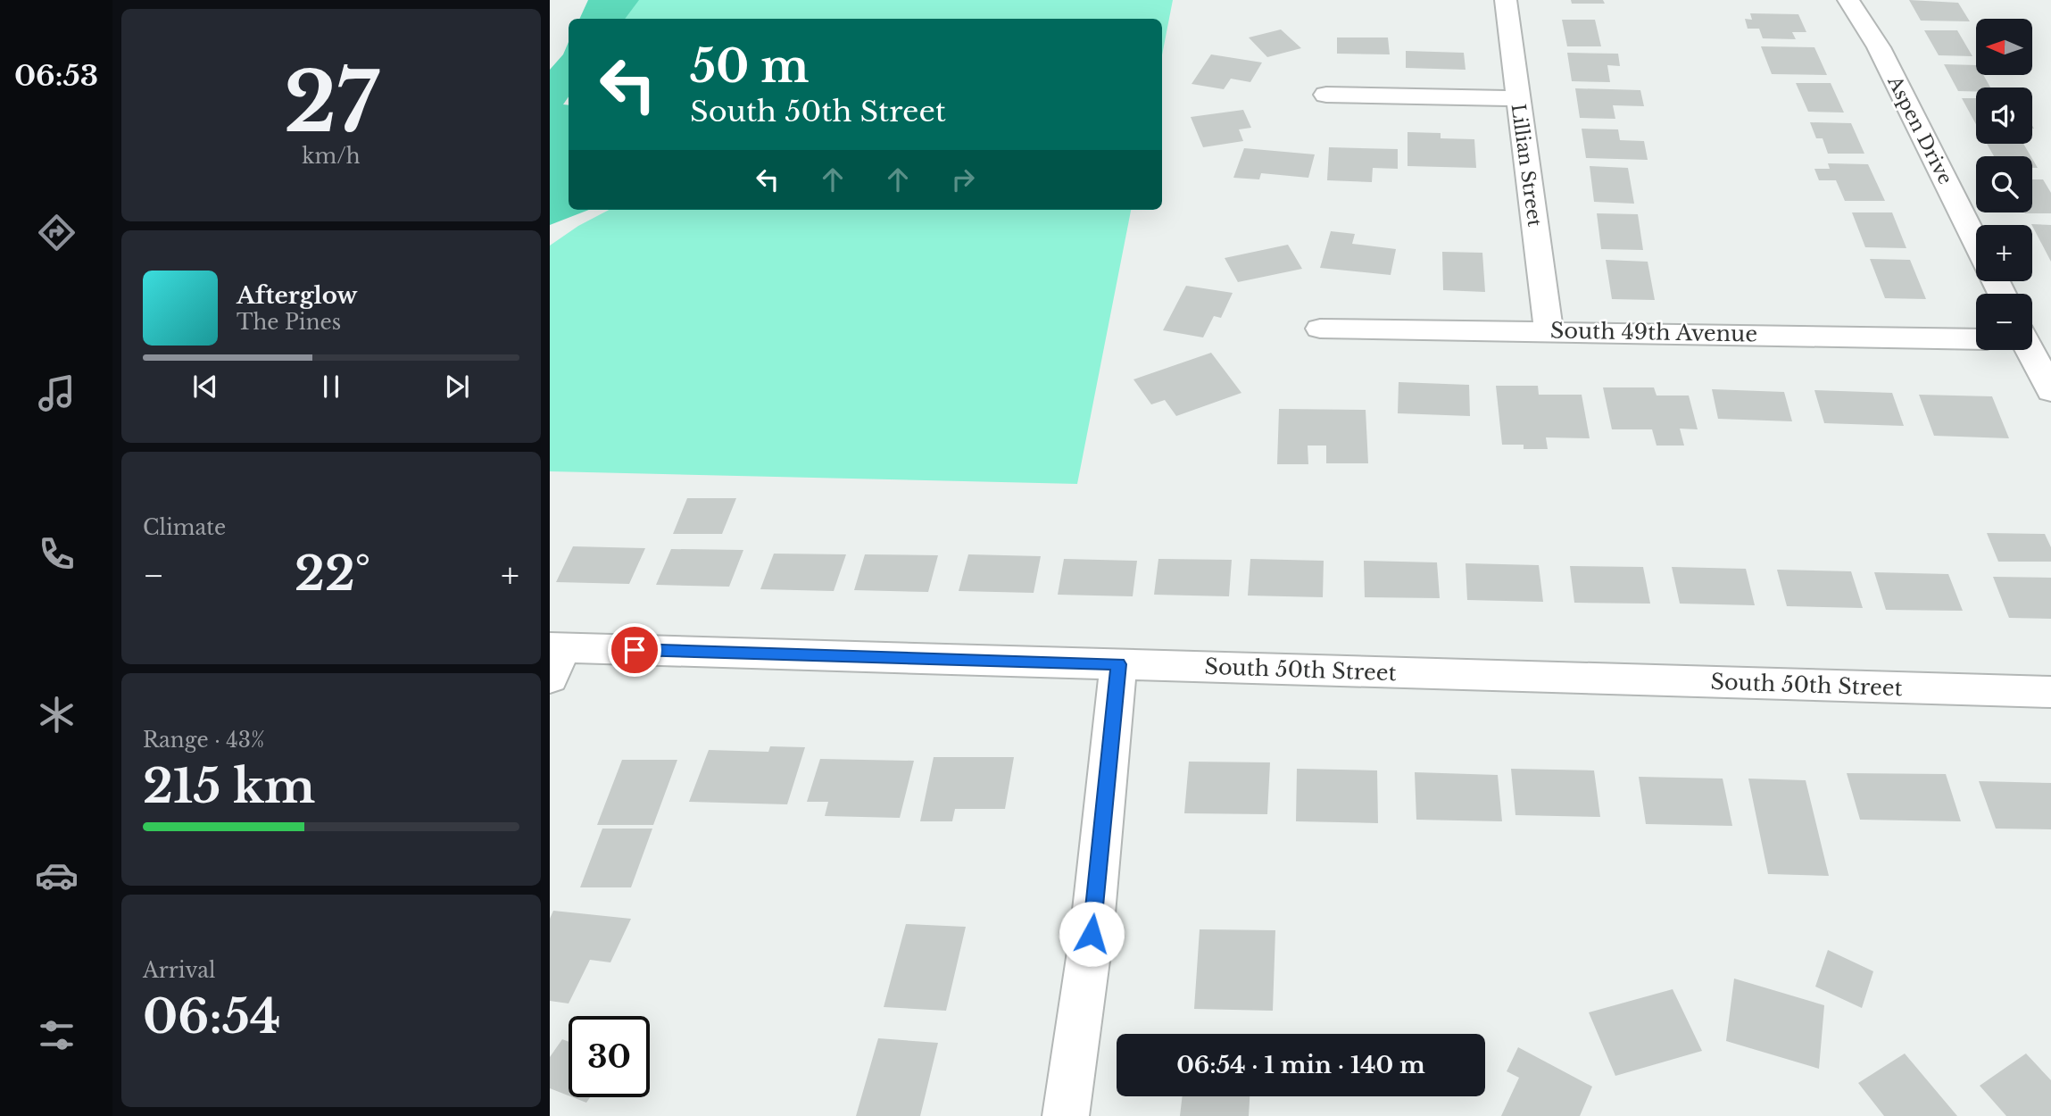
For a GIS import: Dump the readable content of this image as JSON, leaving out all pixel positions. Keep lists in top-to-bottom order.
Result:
{
  "streets": {
    "street": [
      "Aspen Drive",
      "Lillian Street",
      "South 49th Avenue",
      "South 50th Street"
    ]
  },
  "crossings": [
    ["Lillian Street", "South 49th Avenue"]
  ],
  "north": "left",
  "page": {
    "tabs": "06:53",
    "tile": [
      ["27", "km/h"],
      "Climate",
      ["Range · 43%", "215 km"],
      ["Arrival", "06:54"]
    ],
    "map_buttons": ["+", "−"],
    "turn": ["50 m", "South 50th Street"],
    "song": ["Afterglow", "The Pines"],
    "heat": ["−", "22°", "+"],
    "limit": "30",
    "trip": "06:54 · 1 min · 140 m"
  }
}
